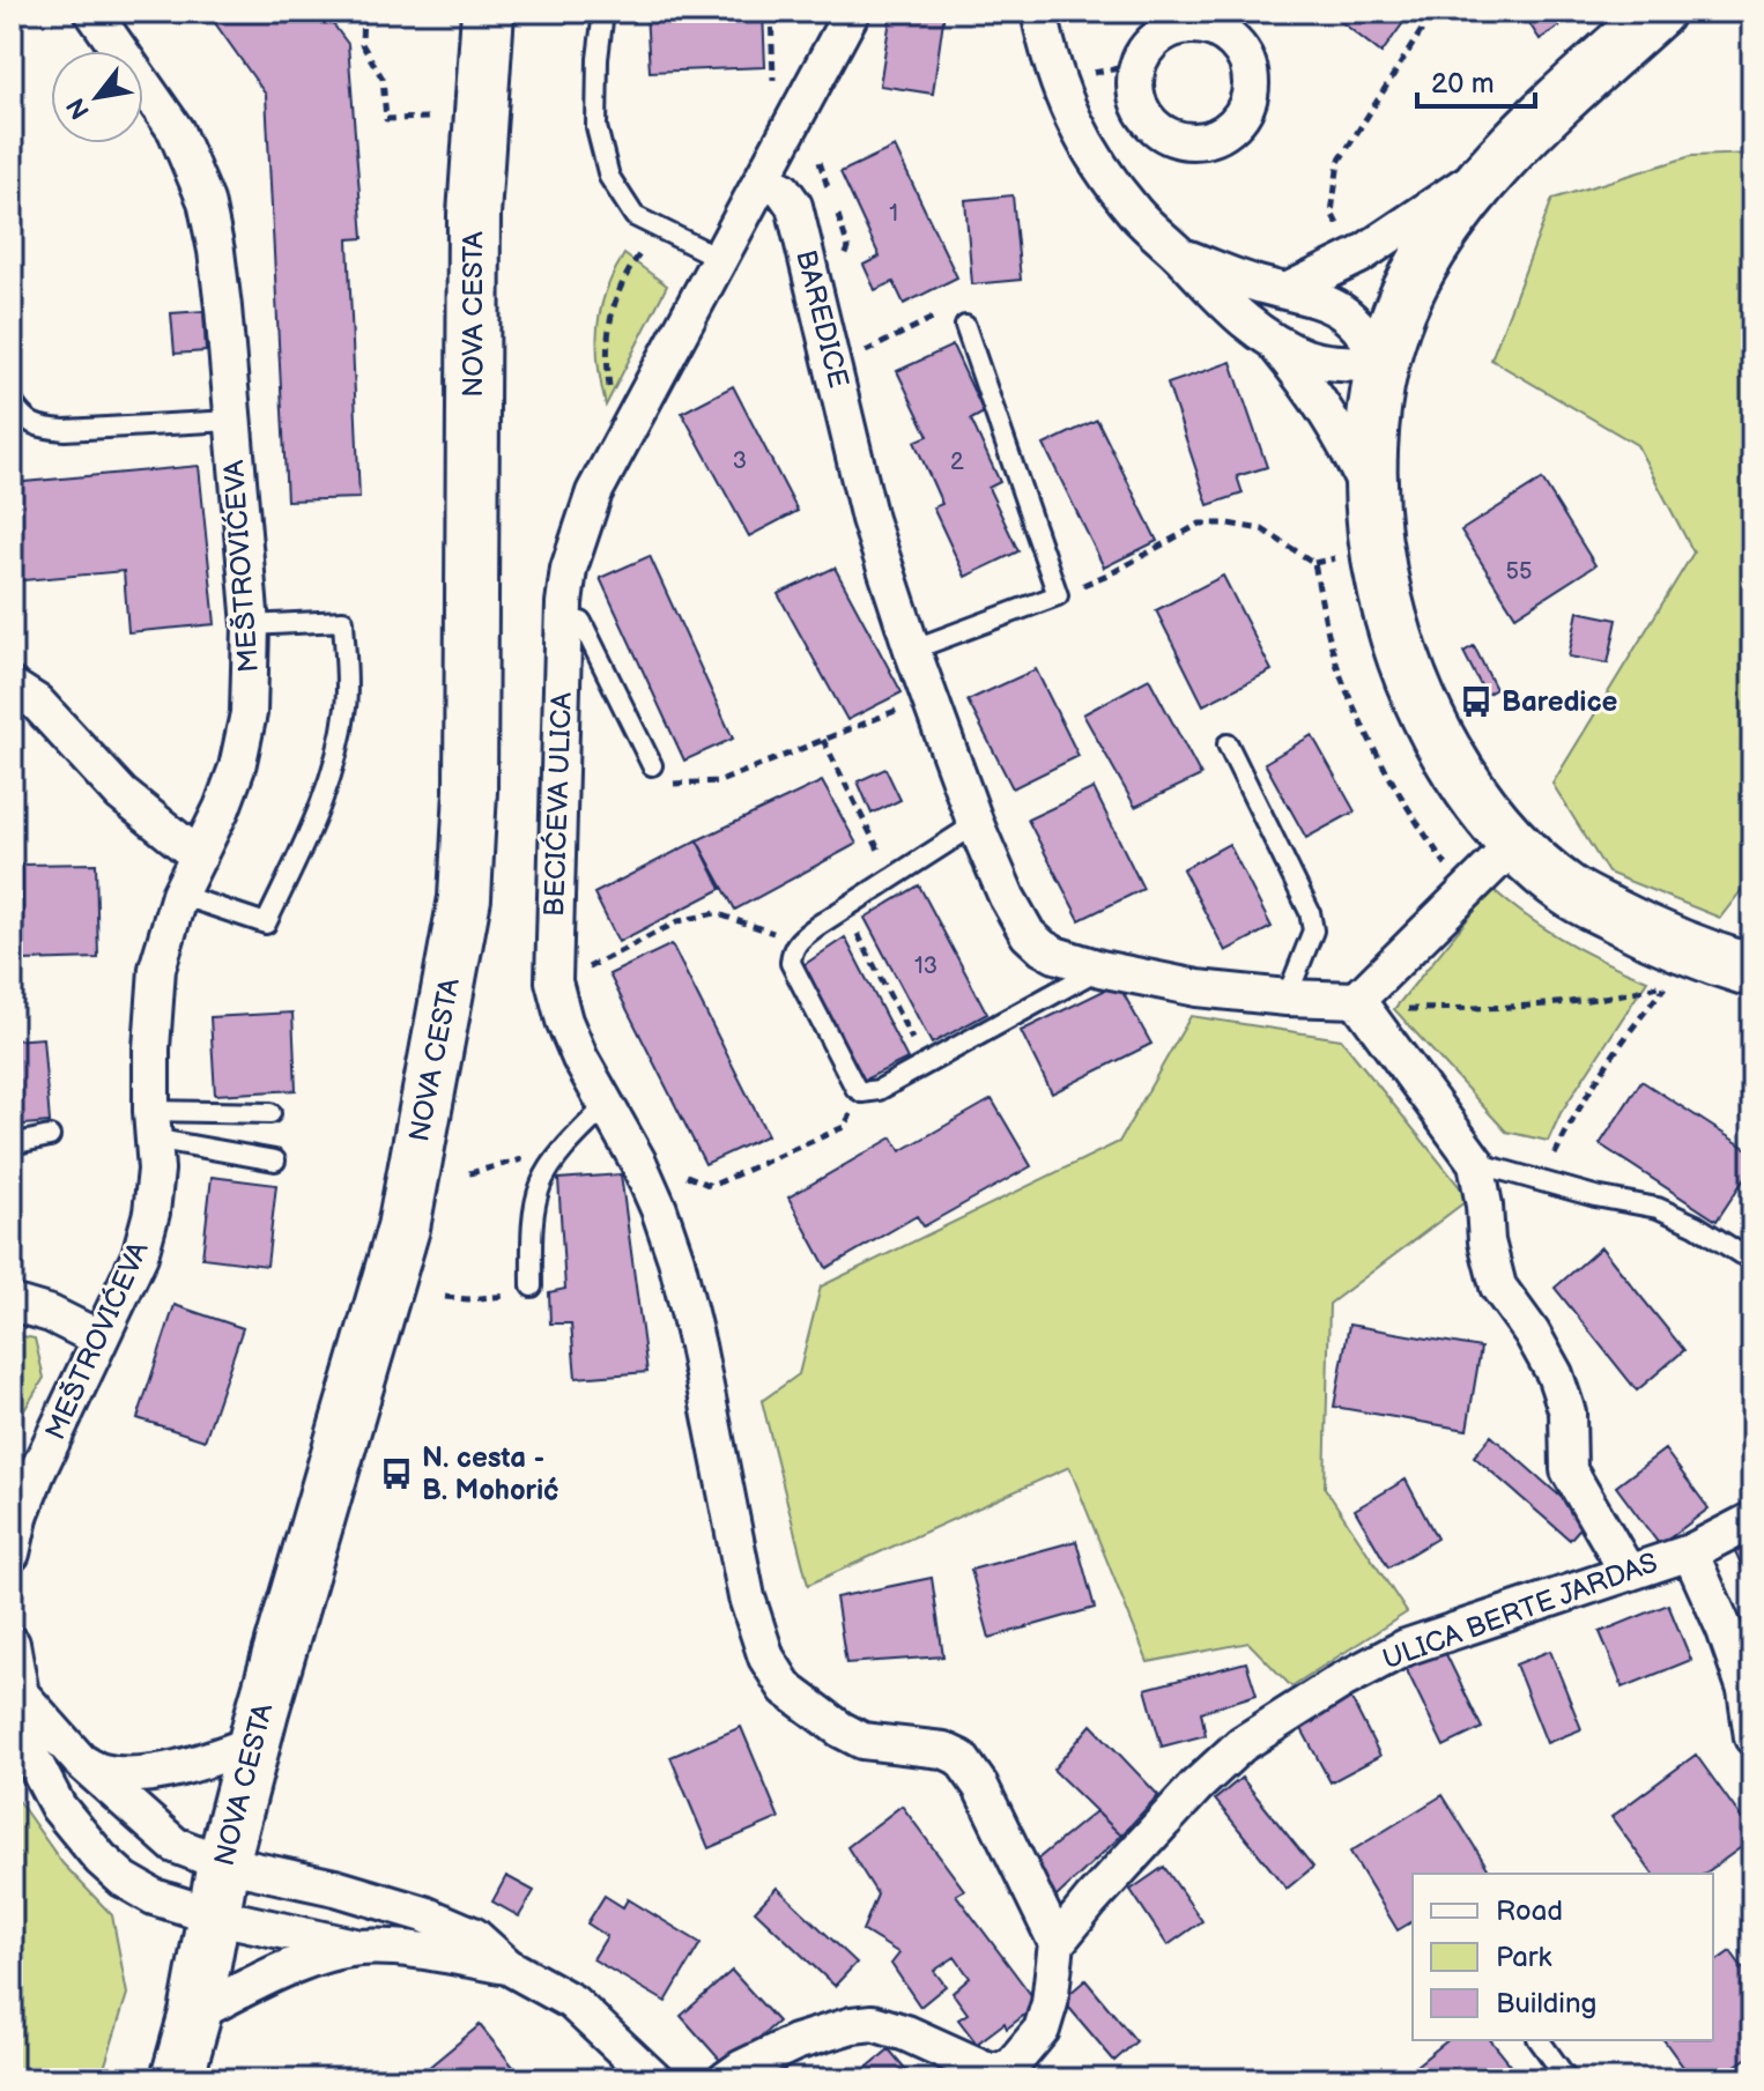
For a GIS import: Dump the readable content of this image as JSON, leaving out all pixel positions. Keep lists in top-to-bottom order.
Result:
{
  "streets": {
    "street": [
      "NOVA CESTA",
      "BAREDICE",
      "MEŠTROVIĆEVA",
      "BECIĆEVA ULICA",
      "ULICA BERTE JARDAS"
    ]
  },
  "crossings": [
    ["BAREDICE", "BECIĆEVA ULICA"],
    ["BECIĆEVA ULICA", "ULICA BERTE JARDAS"]
  ],
  "places": {
    "bus stop": ["Baredice", "N. cesta - B. Mohorić"]
  },
  "house_numbers": [
    "1",
    "3",
    "2",
    "55",
    "13"
  ],
  "legend": ["Road", "Park", "Building"],
  "scale_bar": "20 m",
  "north": "bottom left"
}
